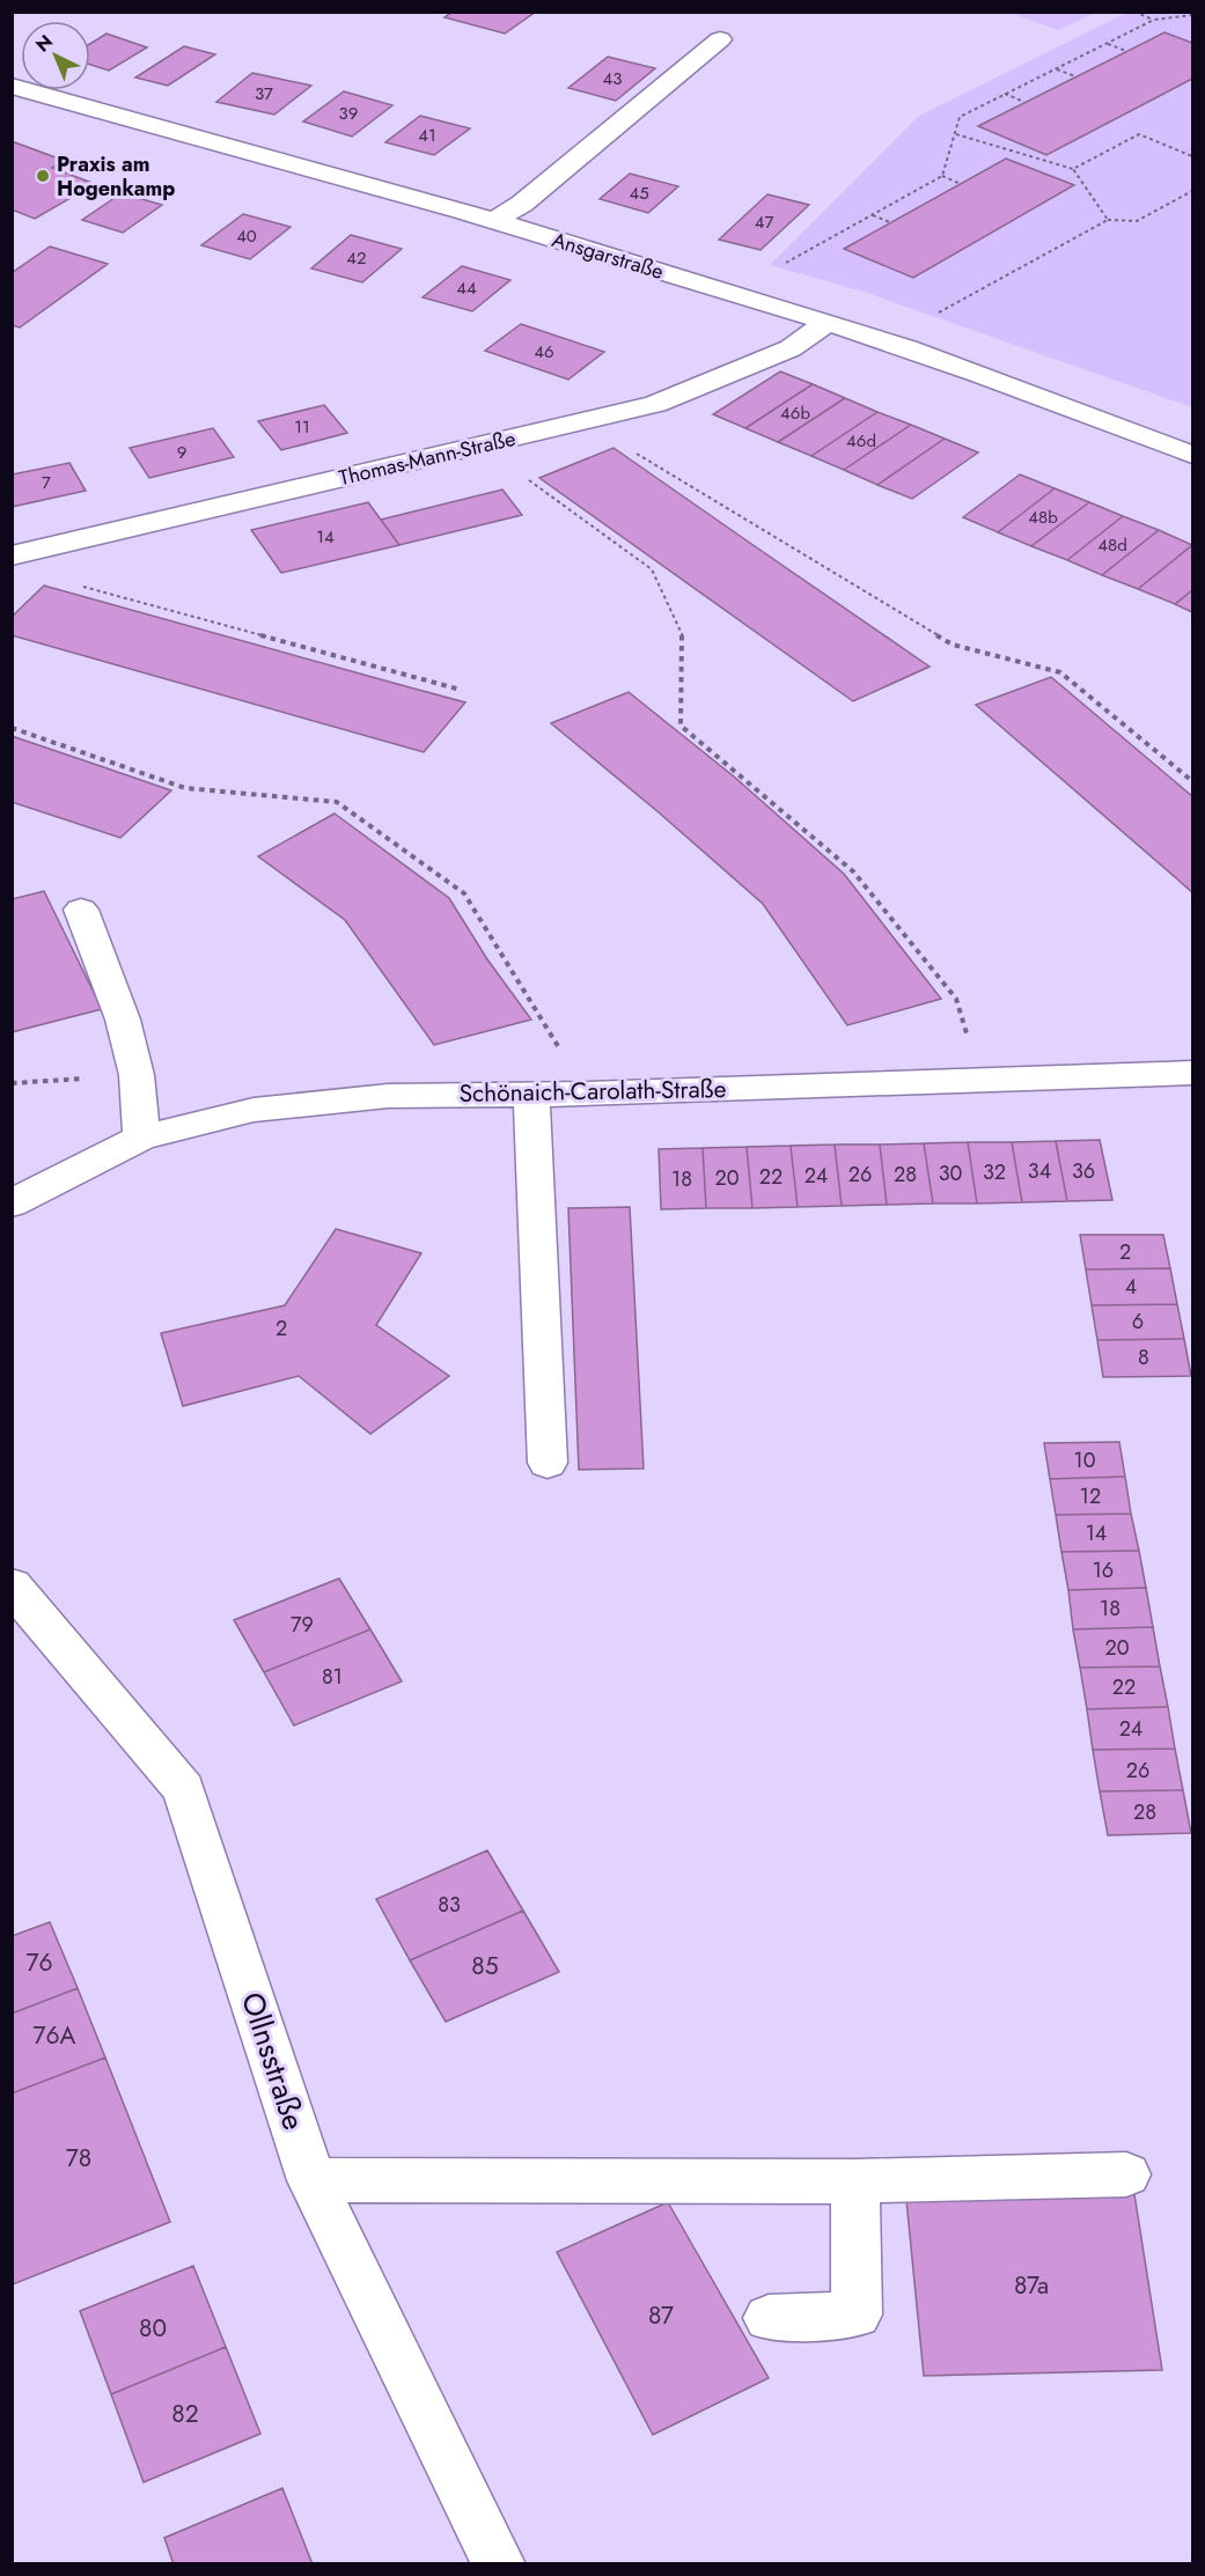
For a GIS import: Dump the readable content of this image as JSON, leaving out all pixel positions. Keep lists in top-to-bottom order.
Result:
{
  "streets": {
    "street": [
      "Ansgarstraße",
      "Thomas-Mann-Straße",
      "Schönaich-Carolath-Straße",
      "Ollnsstraße"
    ]
  },
  "crossings": [
    ["Ansgarstraße", "Thomas-Mann-Straße"]
  ],
  "places": ["Praxis am Hogenkamp"],
  "house_numbers": [
    "43",
    "37",
    "39",
    "41",
    "45",
    "47",
    "40",
    "42",
    "44",
    "46",
    "46b",
    "11",
    "46d",
    "9",
    "7",
    "48b",
    "14",
    "48d",
    "34",
    "36",
    "32",
    "30",
    "26",
    "28",
    "24",
    "22",
    "20",
    "18",
    "2",
    "4",
    "6",
    "2",
    "8",
    "10",
    "12",
    "14",
    "16",
    "18",
    "79",
    "20",
    "81",
    "22",
    "24",
    "26",
    "28",
    "83",
    "76",
    "85",
    "76A",
    "78",
    "87a",
    "87",
    "80",
    "82"
  ],
  "north": "top left"
}
